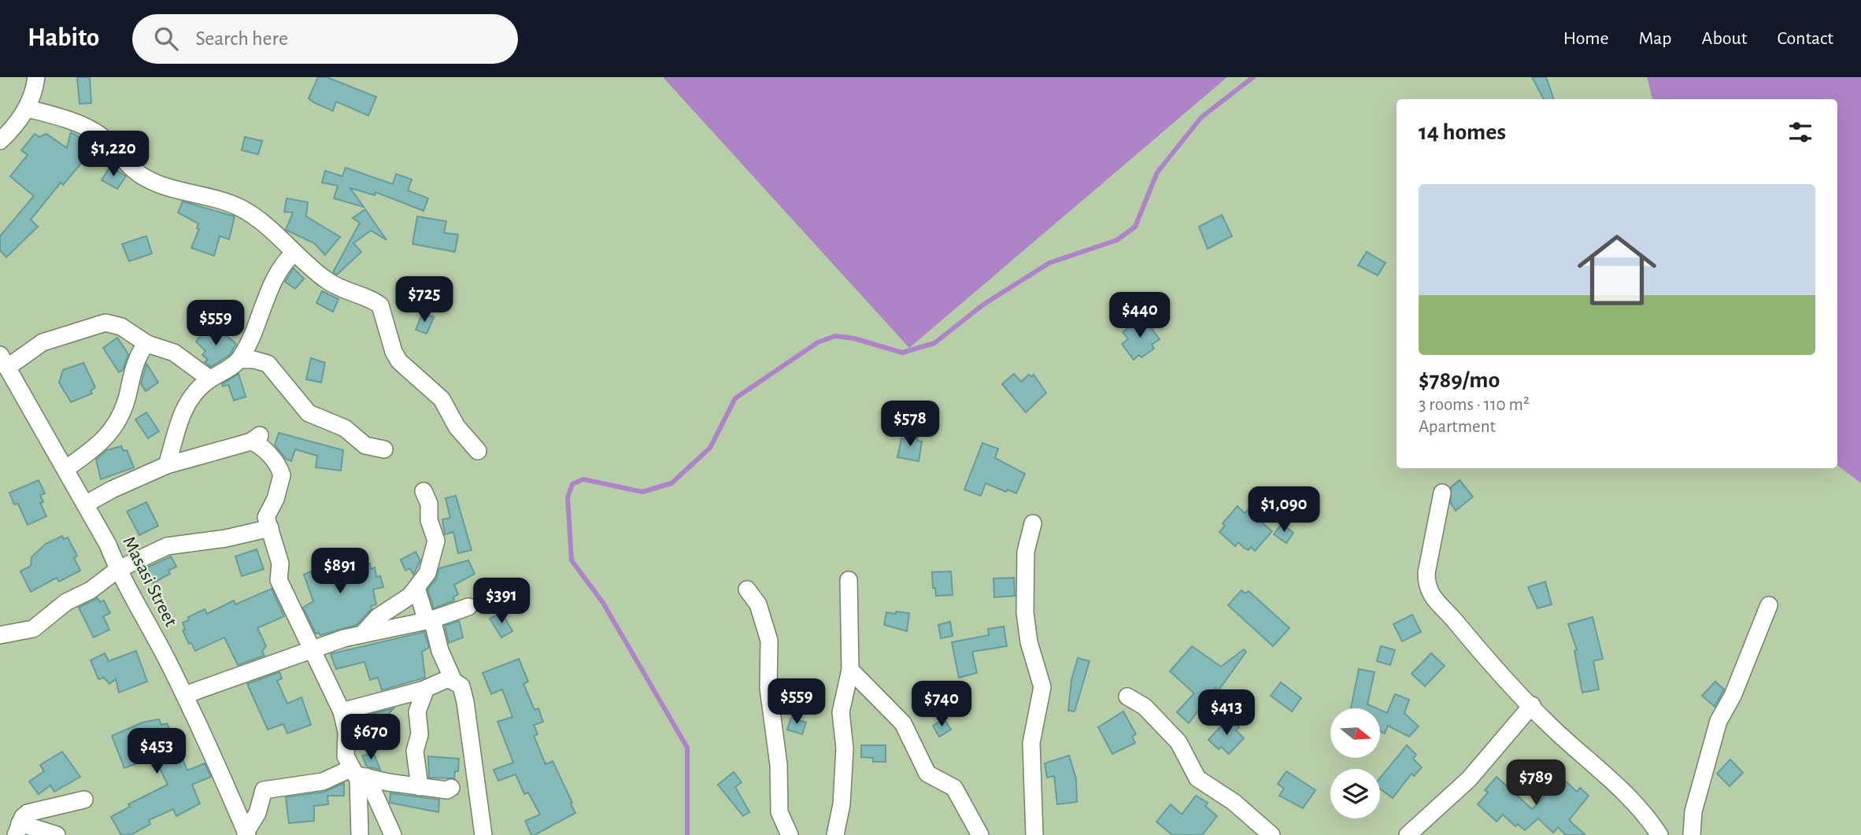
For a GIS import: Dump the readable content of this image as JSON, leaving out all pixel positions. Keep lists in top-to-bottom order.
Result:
{
  "streets": {
    "street": ["Masasi Street"]
  },
  "north": "right",
  "page": {
    "header": "Habito",
    "search": "Search here",
    "nav": [
      "Home",
      "Map",
      "About",
      "Contact"
    ],
    "heading": "14 homes",
    "price": [
      "$1,220",
      "$725",
      "$440",
      "$559",
      "$578",
      "$1,090",
      "$891",
      "$391",
      "$559",
      "$740",
      "$413",
      "$670",
      "$453",
      "$789"
    ],
    "list": [
      {
        "name": "$789/mo",
        "note": "3 rooms · 110 m² · Apartment"
      }
    ]
  }
}
